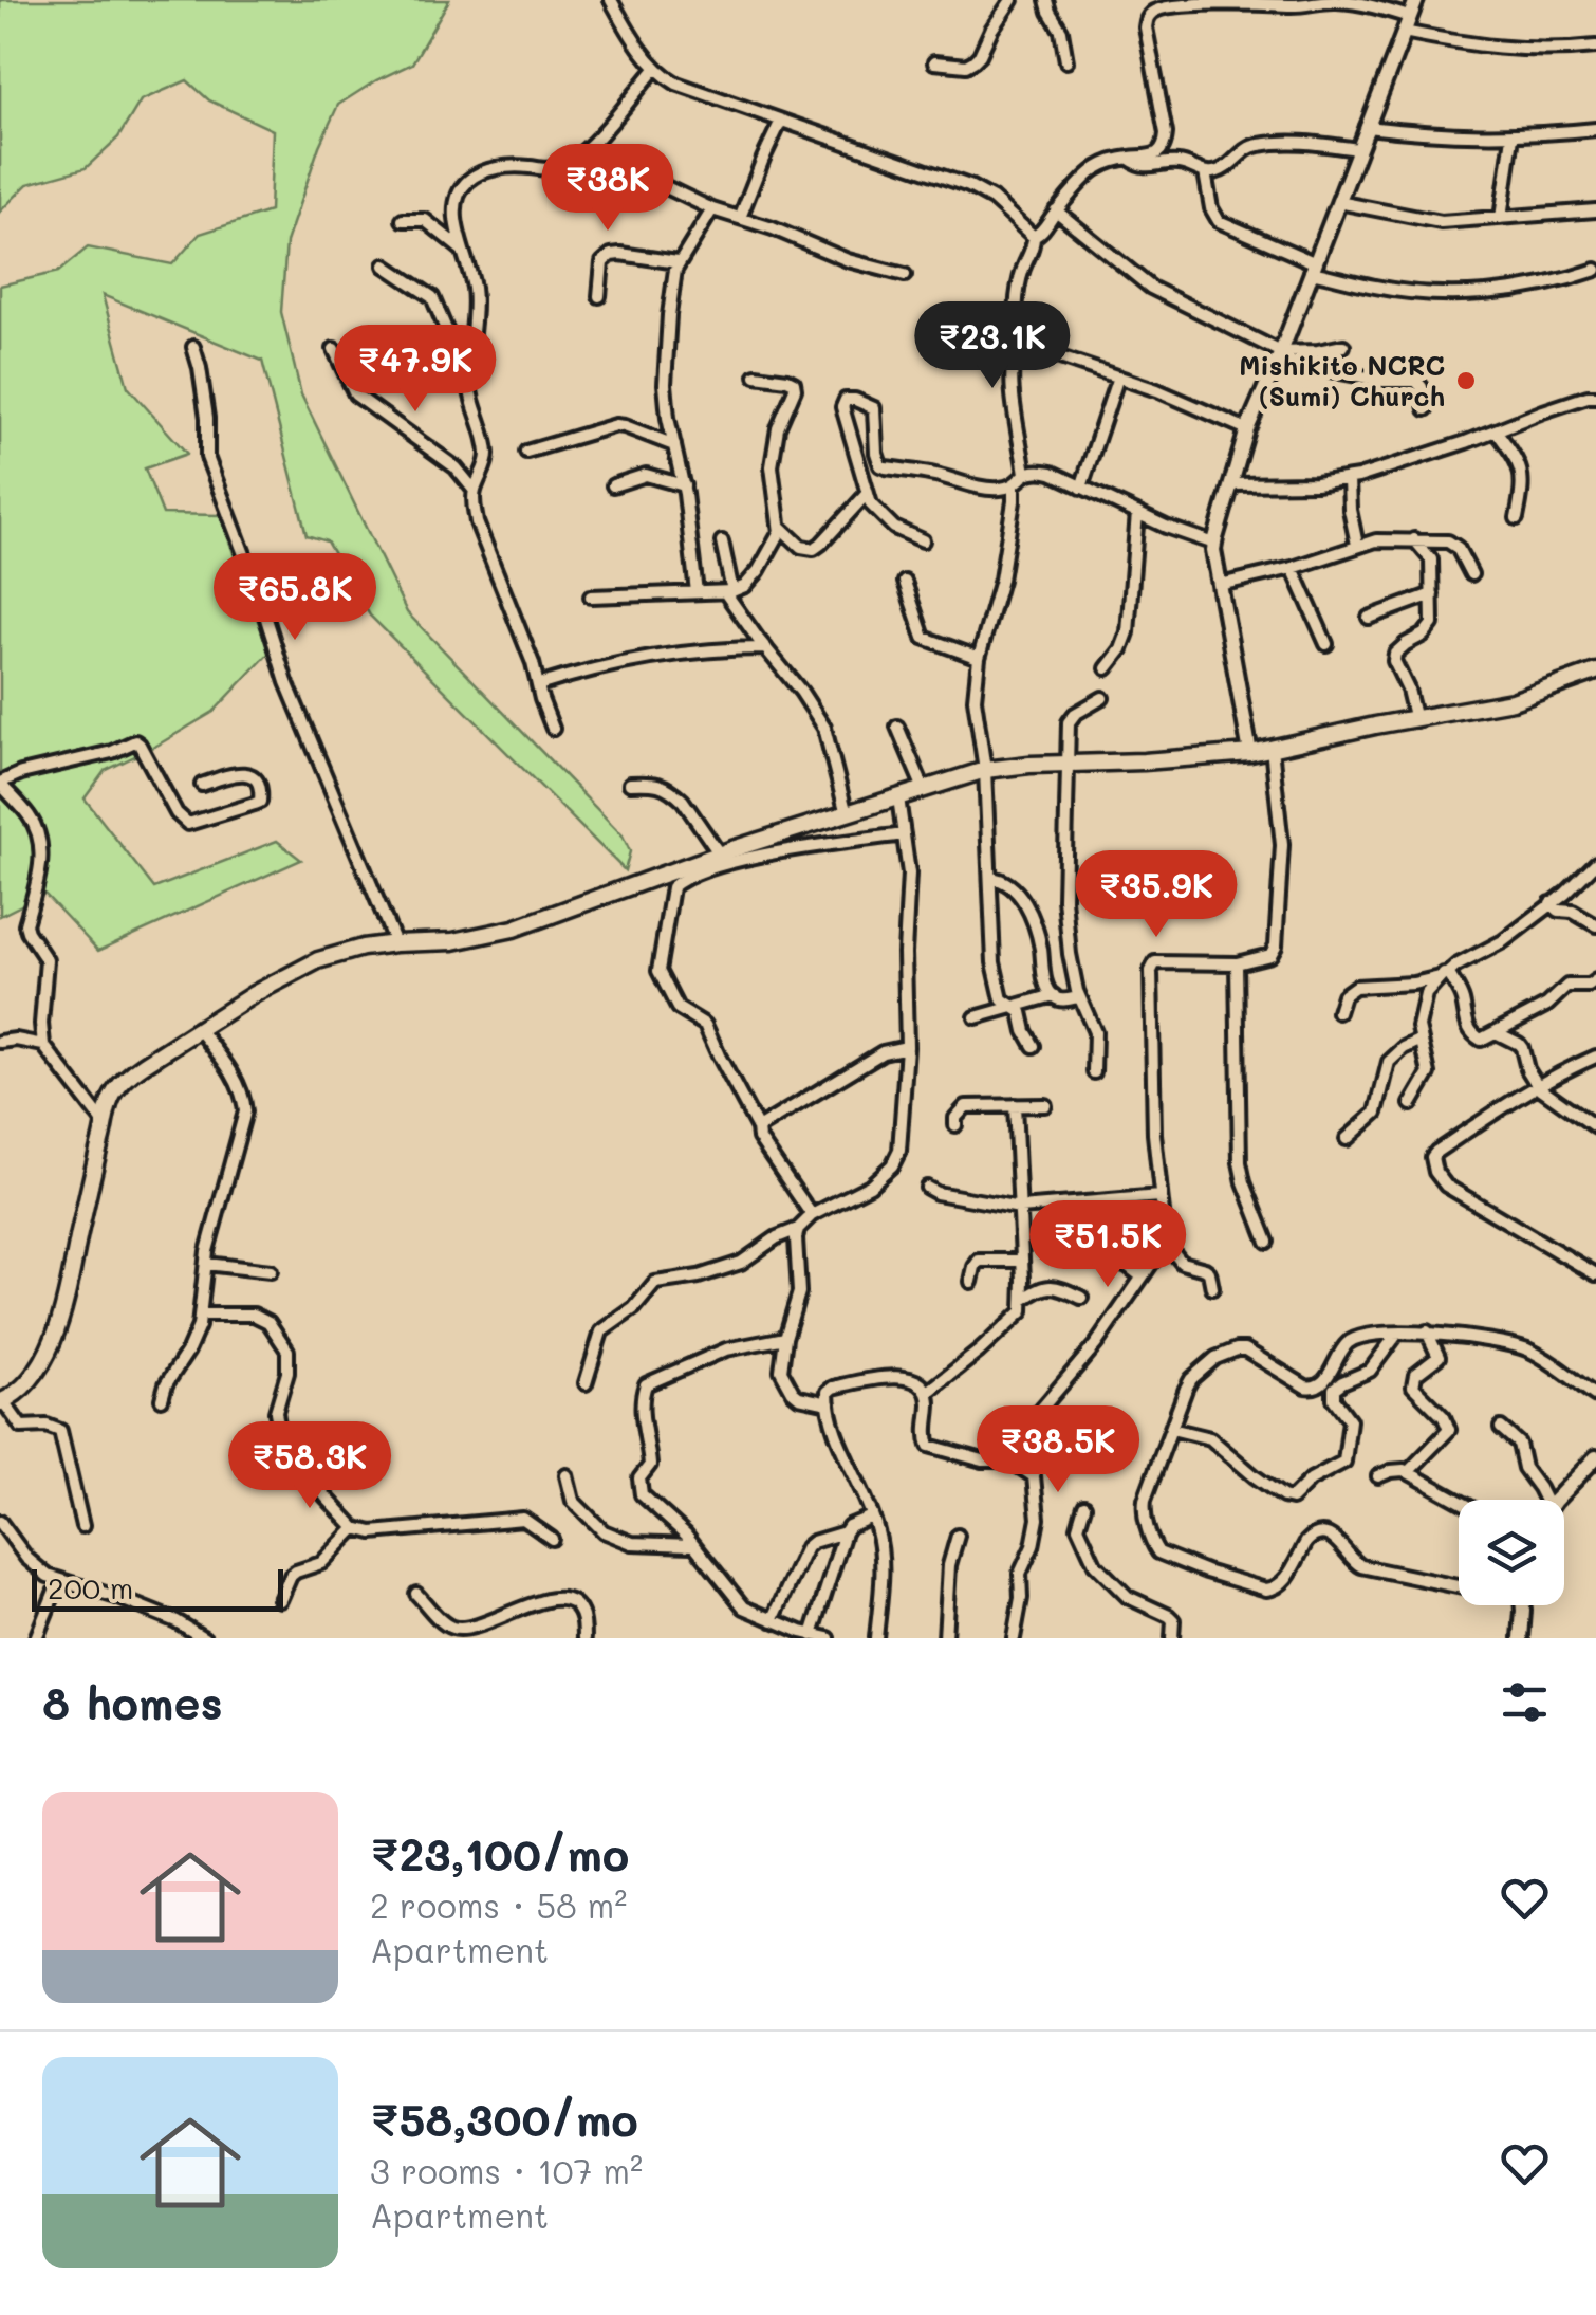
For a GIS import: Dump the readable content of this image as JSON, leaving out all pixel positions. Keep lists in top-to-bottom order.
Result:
{
  "places": ["Mishikito NCRC (Sumi) Church"],
  "scale_bar": "200 m",
  "page": {
    "price": [
      "₹38K",
      "₹23.1K",
      "₹47.9K",
      "₹65.8K",
      "₹35.9K",
      "₹51.5K",
      "₹38.5K",
      "₹58.3K"
    ],
    "scale": "200 m",
    "heading": "8 homes",
    "list": [
      {
        "name": "₹23,100/mo",
        "note": "2 rooms · 58 m² · Apartment"
      },
      {
        "name": "₹58,300/mo",
        "note": "3 rooms · 107 m² · Apartment"
      }
    ]
  }
}
